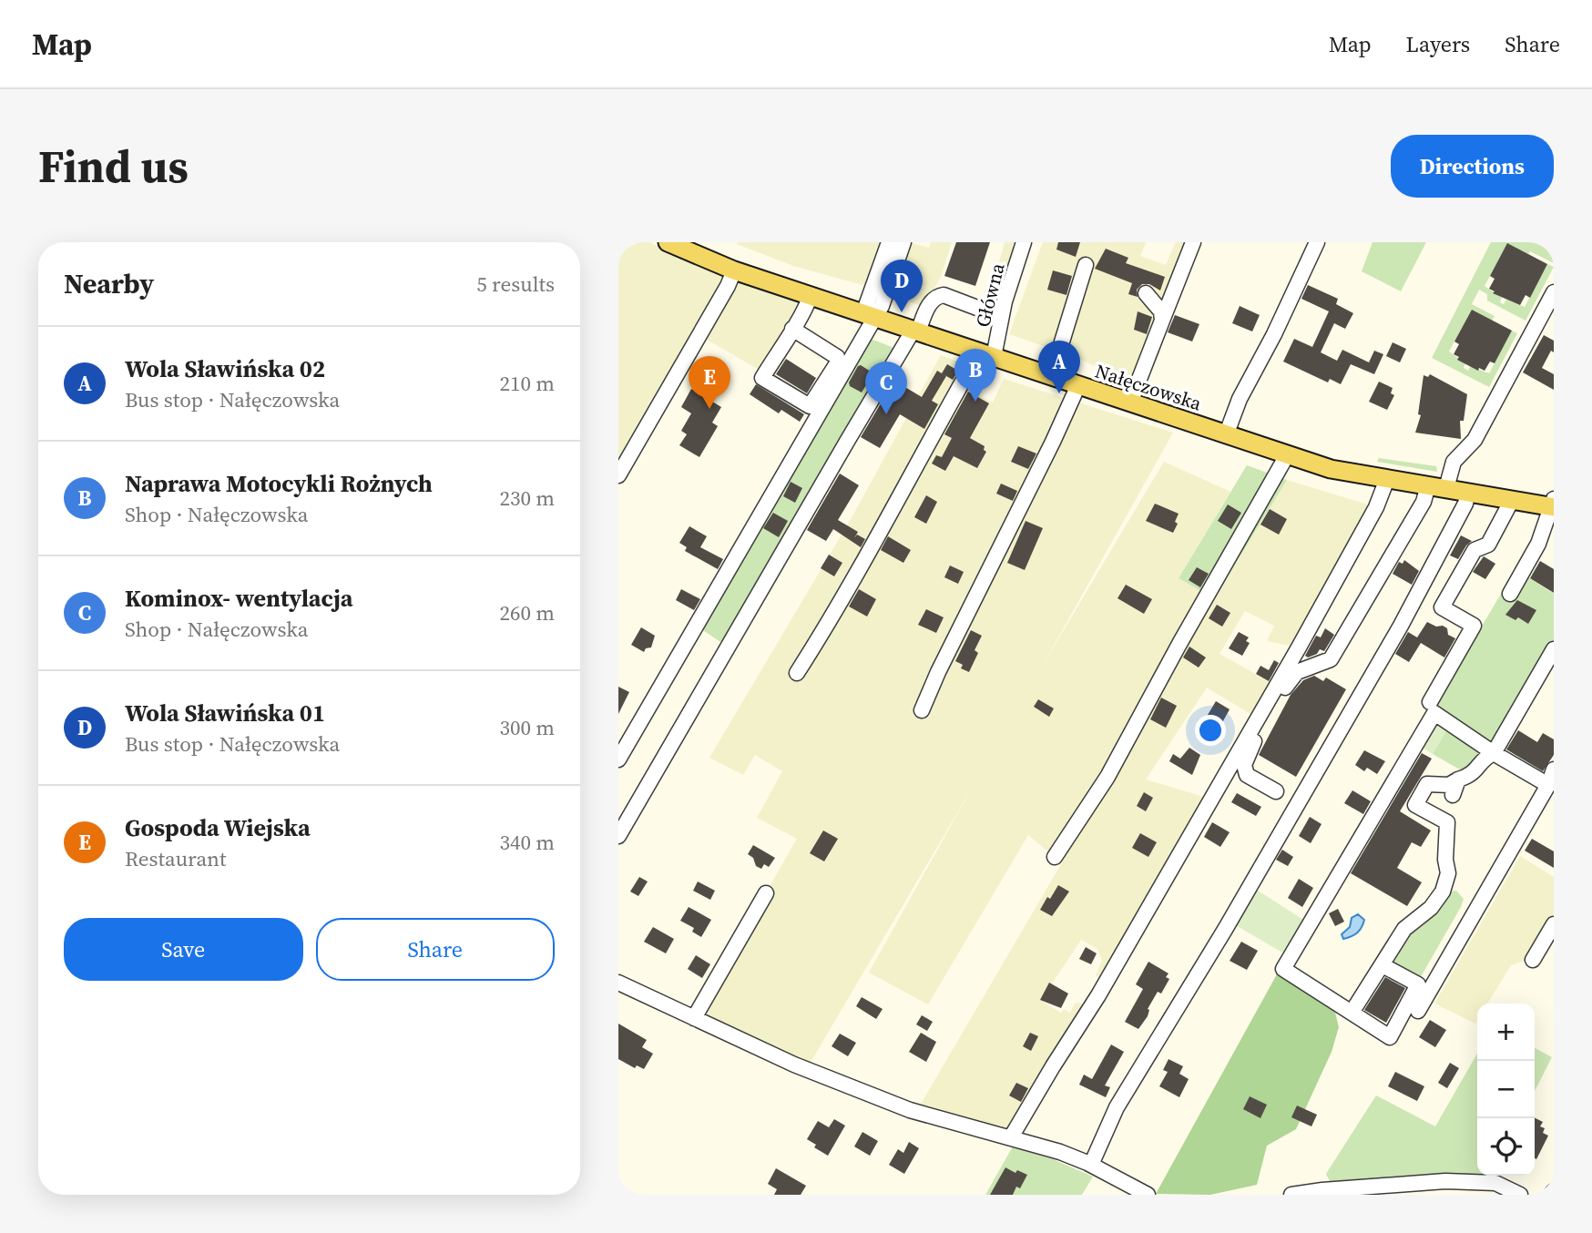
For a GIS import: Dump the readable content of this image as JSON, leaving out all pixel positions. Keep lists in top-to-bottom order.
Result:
{
  "streets": {
    "main road": ["Nałęczowska"],
    "street": ["Główna"]
  },
  "crossings": [
    ["Główna", "Nałęczowska"]
  ],
  "page": {
    "header": "Map",
    "nav": ["Map", "Layers", "Share"],
    "buttons": [
      "Directions",
      ["Save", "Share"]
    ],
    "title": "Find us",
    "heading": ["Nearby", "5 results"],
    "pins": [
      "D",
      "A",
      "B",
      "E",
      "C"
    ],
    "list": [
      {
        "mark": "A",
        "name": "Wola Sławińska 02",
        "note": "Bus stop · Nałęczowska",
        "value": "210 m"
      },
      {
        "mark": "B",
        "name": "Naprawa Motocykli Rożnych",
        "note": "Shop · Nałęczowska",
        "value": "230 m"
      },
      {
        "mark": "C",
        "name": "Kominox- wentylacja",
        "note": "Shop · Nałęczowska",
        "value": "260 m"
      },
      {
        "mark": "D",
        "name": "Wola Sławińska 01",
        "note": "Bus stop · Nałęczowska",
        "value": "300 m"
      },
      {
        "mark": "E",
        "name": "Gospoda Wiejska",
        "note": "Restaurant",
        "value": "340 m"
      }
    ],
    "map_buttons": ["+", "−"]
  }
}
